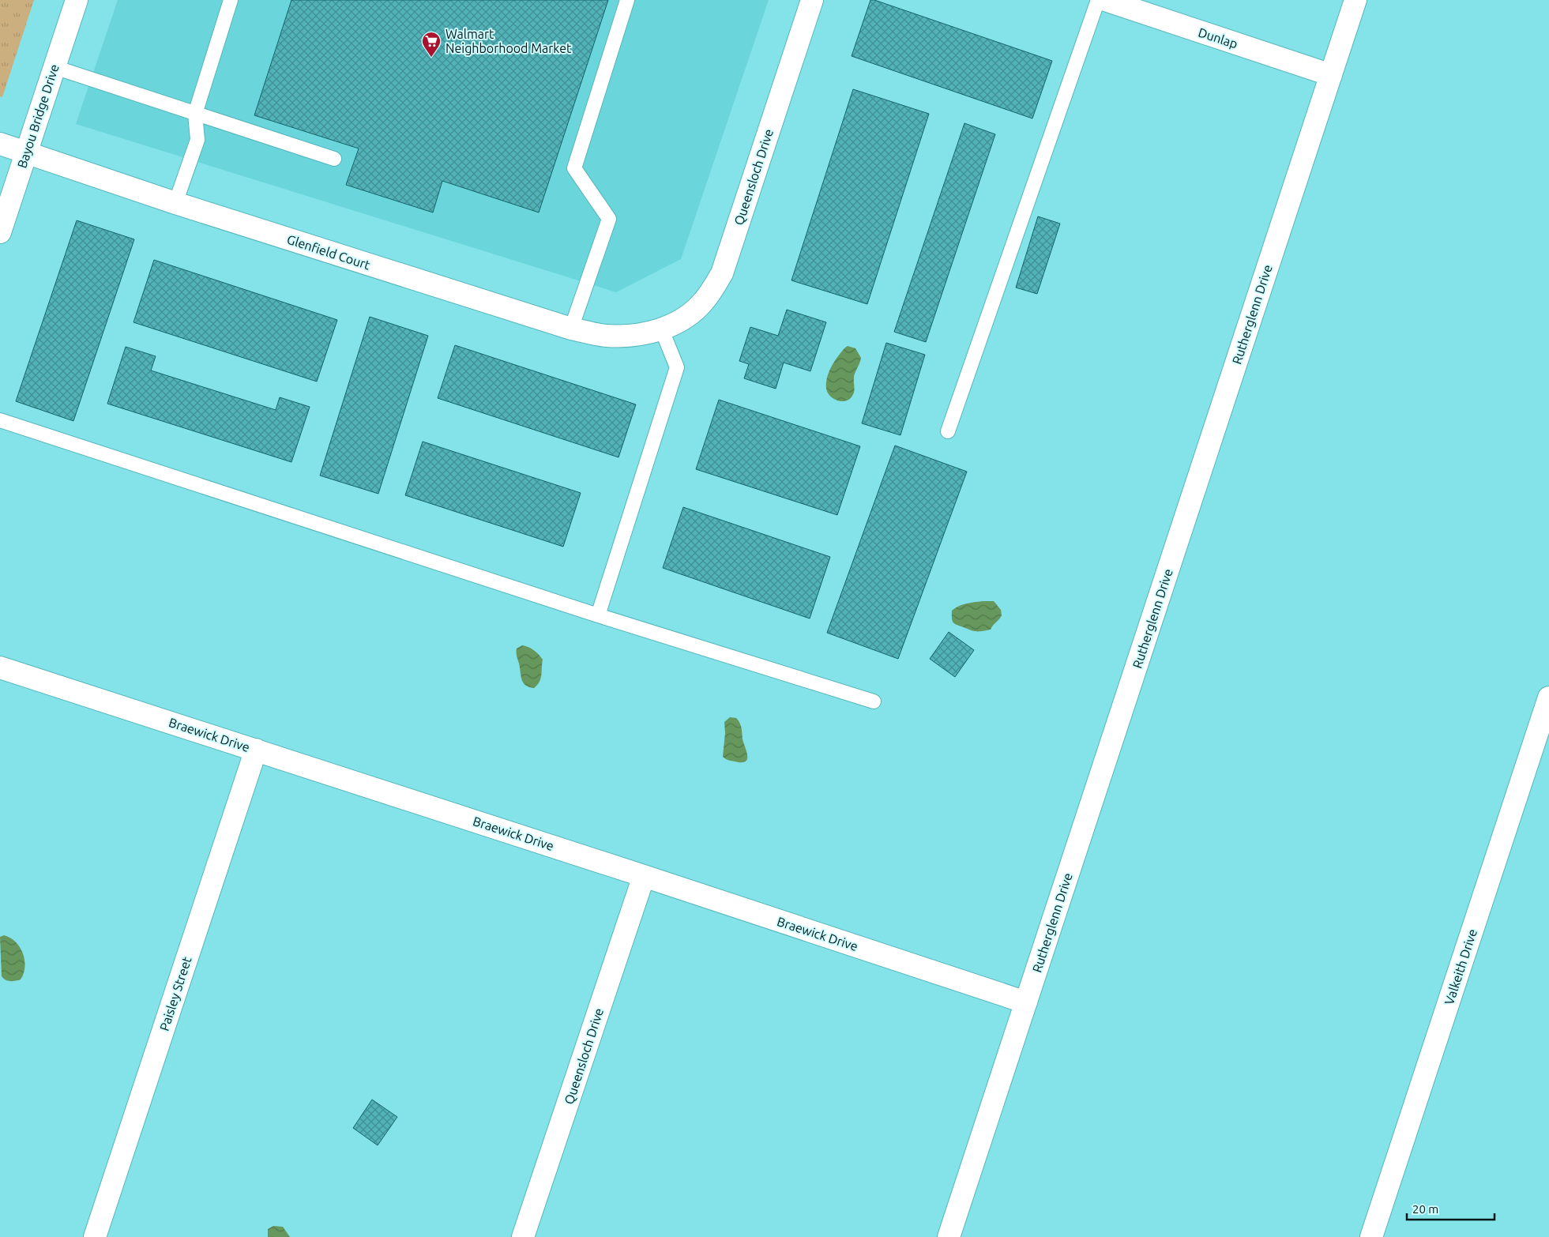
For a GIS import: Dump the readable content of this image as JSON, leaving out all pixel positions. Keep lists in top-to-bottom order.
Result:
{
  "streets": {
    "street": [
      "Dunlap",
      "Bayou Bridge Drive",
      "Queensloch Drive",
      "Glenfield Court",
      "Rutherglenn Drive",
      "Braewick Drive",
      "Valkeith Drive",
      "Paisley Street"
    ]
  },
  "crossings": [
    ["Dunlap", "Rutherglenn Drive"],
    ["Bayou Bridge Drive", "Glenfield Court"],
    ["Queensloch Drive", "Glenfield Court"],
    ["Queensloch Drive", "Braewick Drive"],
    ["Rutherglenn Drive", "Braewick Drive"],
    ["Braewick Drive", "Paisley Street"]
  ],
  "places": {
    "supermarket": ["Walmart Neighborhood Market"]
  },
  "scale_bar": "20 m"
}
